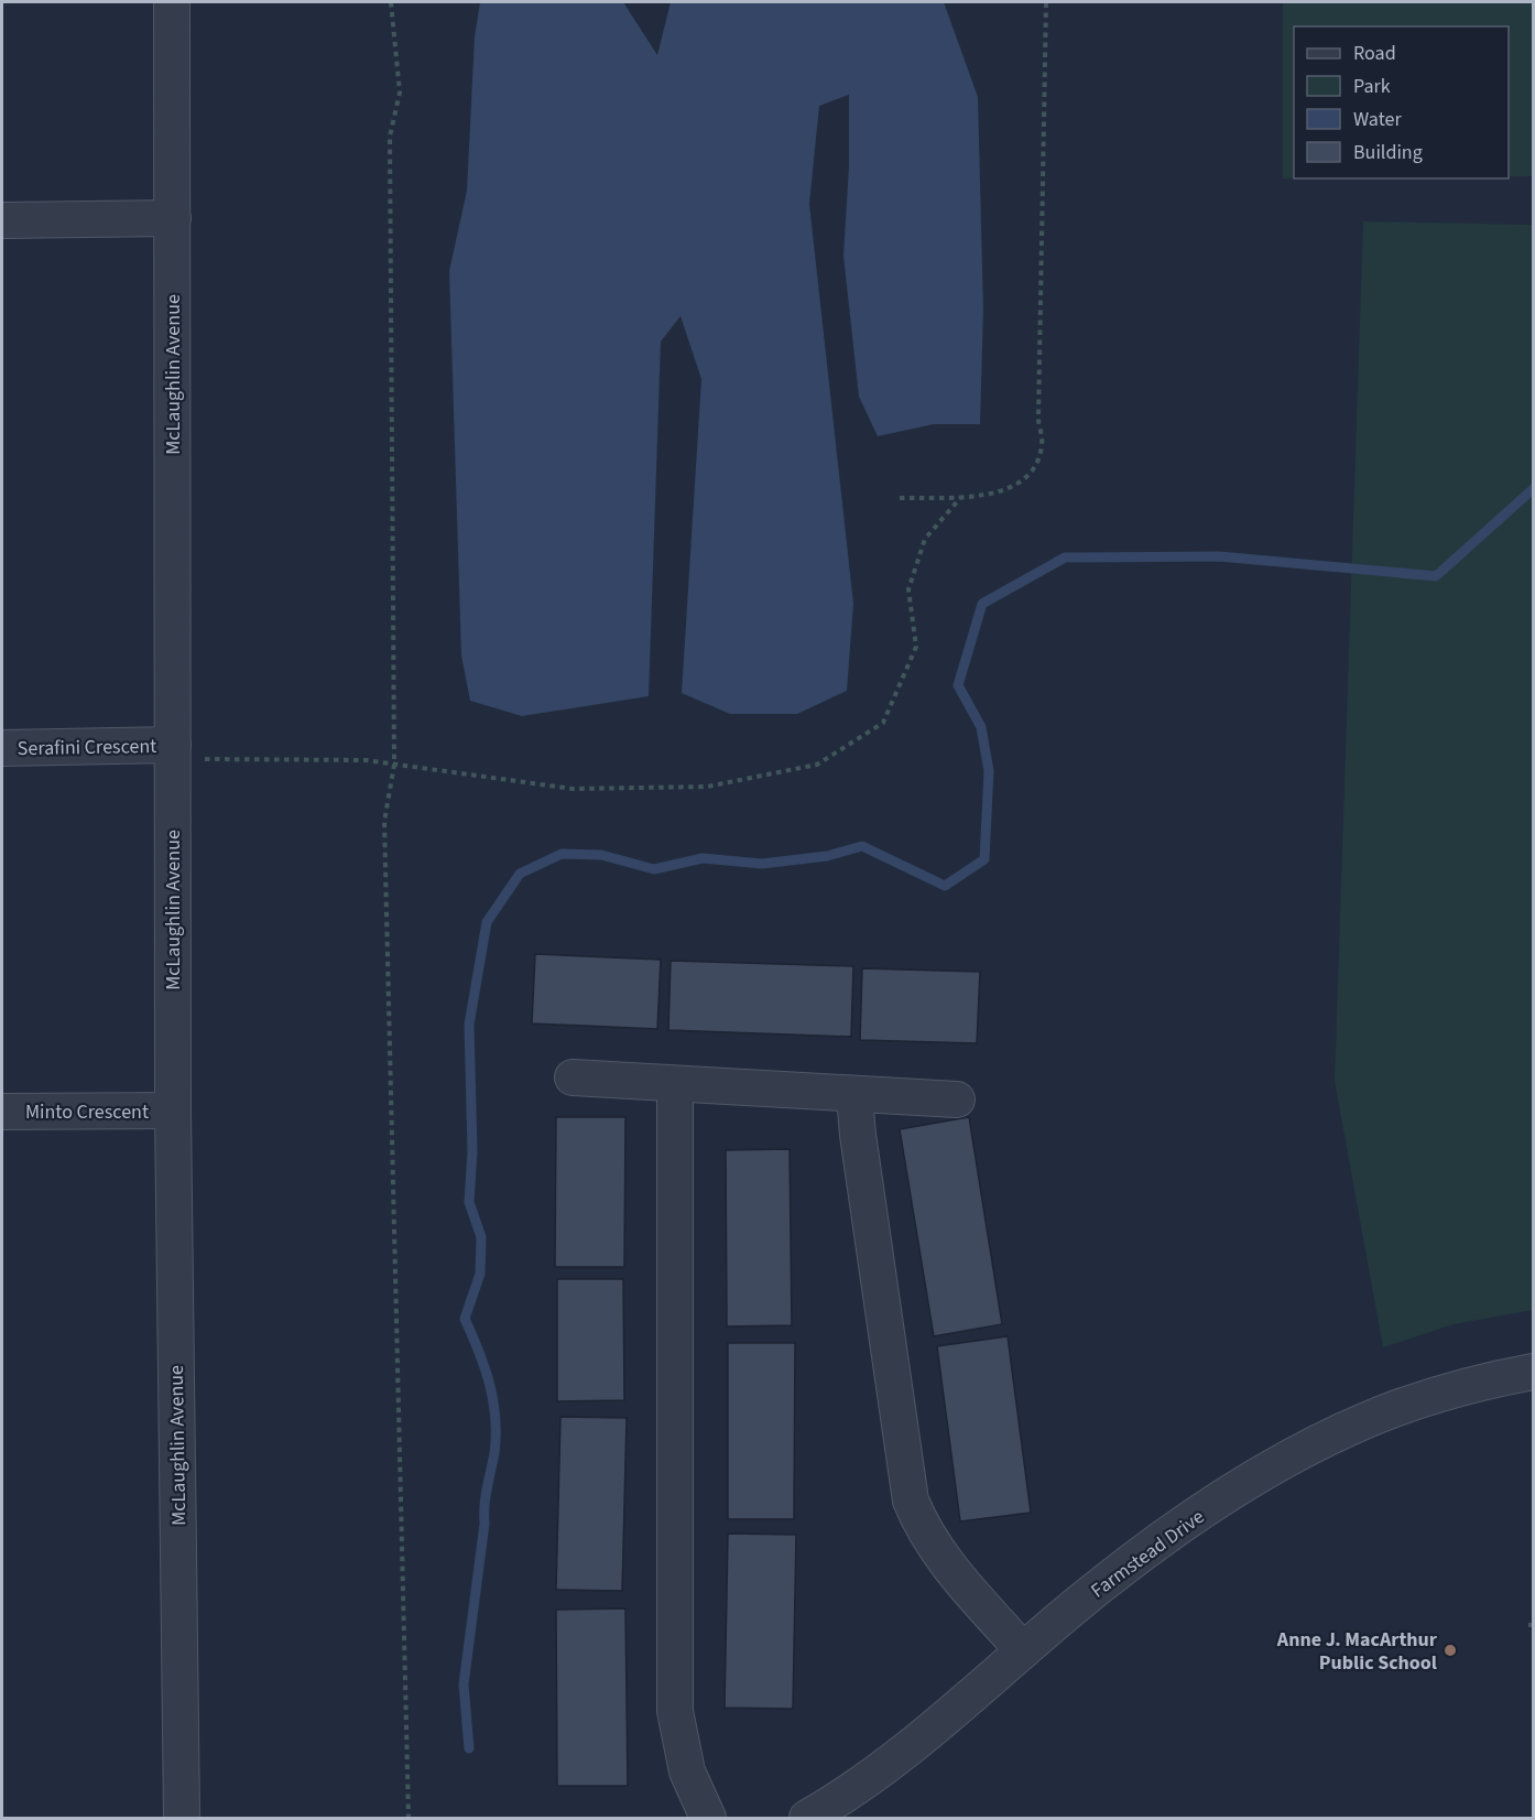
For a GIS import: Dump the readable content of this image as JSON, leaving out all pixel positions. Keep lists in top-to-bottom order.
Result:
{
  "streets": {
    "street": [
      "McLaughlin Avenue",
      "Serafini Crescent",
      "Minto Crescent",
      "Farmstead Drive"
    ]
  },
  "crossings": [
    ["McLaughlin Avenue", "Serafini Crescent"],
    ["McLaughlin Avenue", "Minto Crescent"]
  ],
  "places": ["Anne J. MacArthur Public School"],
  "legend": [
    "Road",
    "Park",
    "Water",
    "Building"
  ]
}
